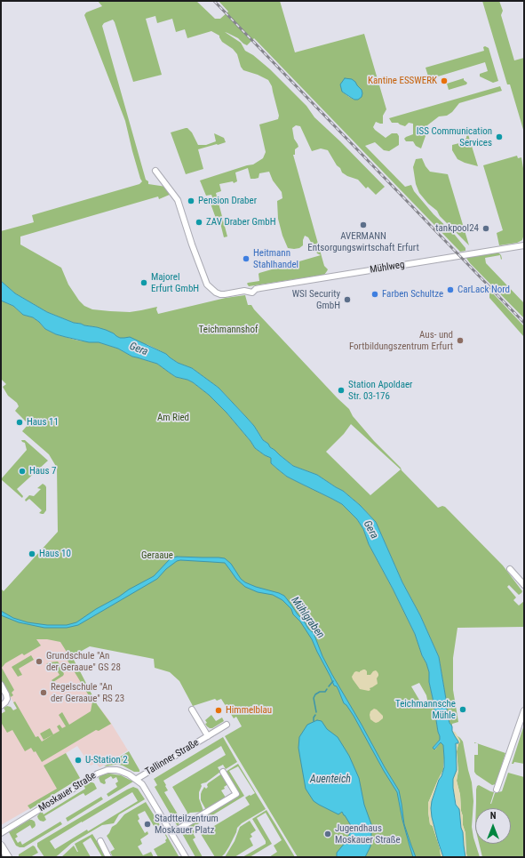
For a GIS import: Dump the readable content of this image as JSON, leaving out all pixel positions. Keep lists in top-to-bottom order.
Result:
{
  "streets": {
    "street": ["Mühlweg", "Tallinner Straße", "Moskauer Straße"]
  },
  "crossings": [
    ["Tallinner Straße", "Moskauer Straße"]
  ],
  "water": ["Gera", "Mühlgraben", "Auenteich"],
  "parks": ["Teichmannshof", "Am Ried", "Geraaue"],
  "places": [
    "Kantine ESSWERK",
    "ISS Communication Services",
    "Pension Draber",
    "ZAV Draber GmbH",
    "AVERMANN Entsorgungswirtschaft Erfurt",
    "tankpool24",
    "Heitmann Stahlhandel",
    "Majorel Erfurt GmbH",
    "CarLack Nord",
    "Farben Schultze",
    "WSI Security GmbH",
    "Aus- und Fortbildungszentrum Erfurt",
    "Station Apoldaer Str. 03-176",
    "Haus 11",
    "Haus 7",
    "Haus 10",
    "Grundschule \"An der Geraaue\" GS 28",
    "Regelschule \"An der Geraaue\" RS 23",
    "Teichmannsche Mühle",
    "Himmelblau",
    "U-Station 2",
    "Stadtteilzentrum Moskauer Platz",
    "Jugendhaus Moskauer Straße"
  ],
  "north": "top"
}
